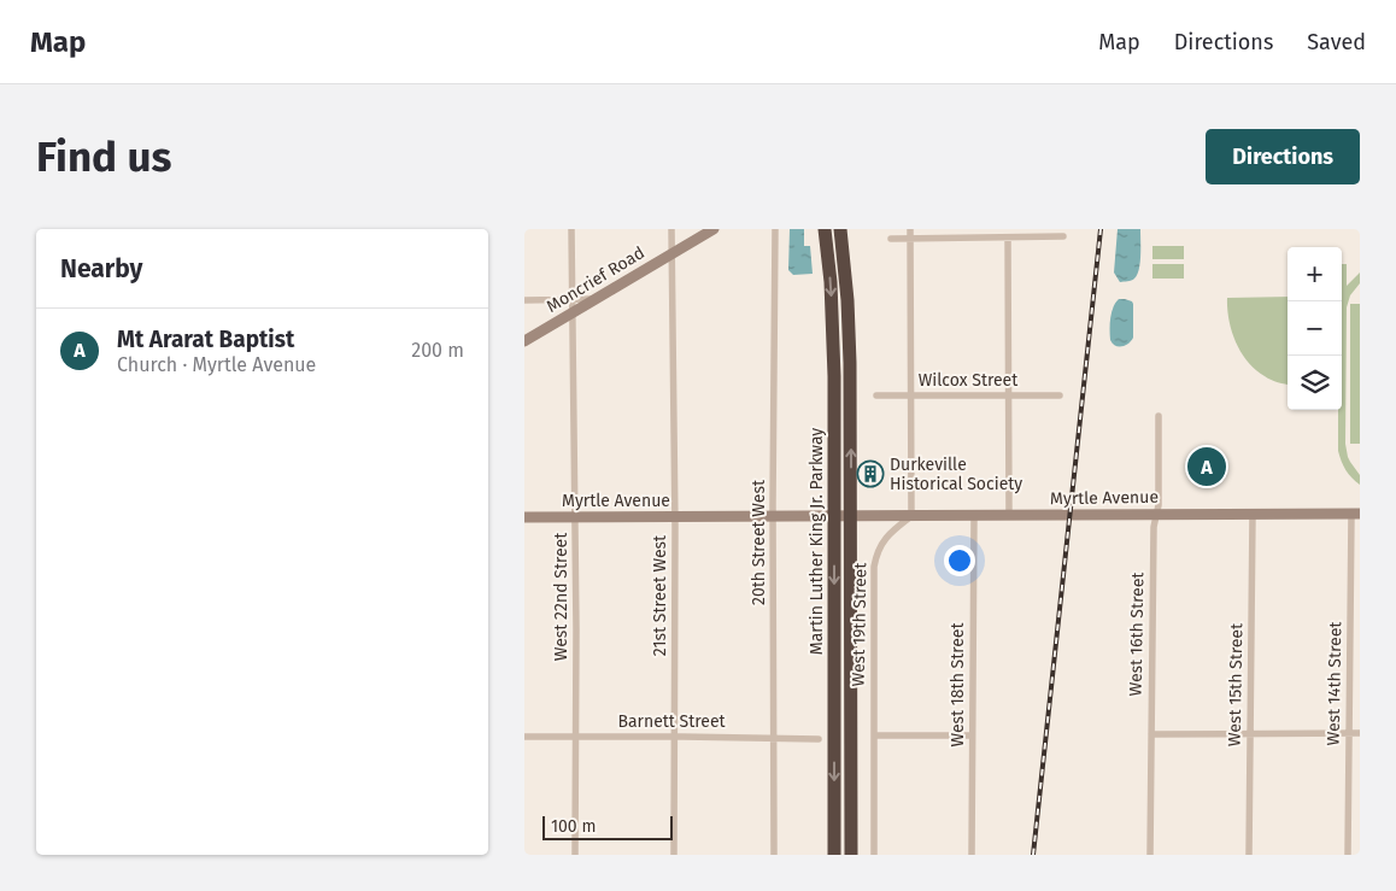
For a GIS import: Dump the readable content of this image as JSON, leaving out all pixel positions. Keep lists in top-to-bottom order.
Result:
{
  "streets": {
    "highway": ["Martin Luther King Jr. Parkway"],
    "main road": ["Moncrief Road", "Myrtle Avenue"],
    "street": [
      "Wilcox Street",
      "20th Street West",
      "21st Street West",
      "West 22nd Street",
      "West 19th Street",
      "West 16th Street",
      "West 14th Street",
      "West 18th Street",
      "West 15th Street",
      "Barnett Street"
    ]
  },
  "crossings": [
    ["Moncrief Road", "21st Street West"],
    ["Moncrief Road", "West 22nd Street"],
    ["Myrtle Avenue", "Martin Luther King Jr. Parkway"],
    ["Myrtle Avenue", "20th Street West"],
    ["Myrtle Avenue", "21st Street West"],
    ["Myrtle Avenue", "West 22nd Street"],
    ["Myrtle Avenue", "West 19th Street"],
    ["Myrtle Avenue", "West 16th Street"],
    ["Myrtle Avenue", "West 14th Street"],
    ["Myrtle Avenue", "West 18th Street"],
    ["Myrtle Avenue", "West 15th Street"],
    ["20th Street West", "Barnett Street"],
    ["21st Street West", "Barnett Street"],
    ["West 22nd Street", "Barnett Street"]
  ],
  "places": {
    "building": ["Durkeville Historical Society"]
  },
  "scale_bar": "100 m",
  "page": {
    "header": "Map",
    "nav": ["Map", "Directions", "Saved"],
    "buttons": "Directions",
    "title": "Find us",
    "heading": "Nearby",
    "map_buttons": ["+", "−"],
    "list": [
      {
        "mark": "A",
        "name": "Mt Ararat Baptist",
        "note": "Church · Myrtle Avenue",
        "value": "200 m"
      }
    ],
    "pins": "A",
    "scale": "100 m"
  }
}
